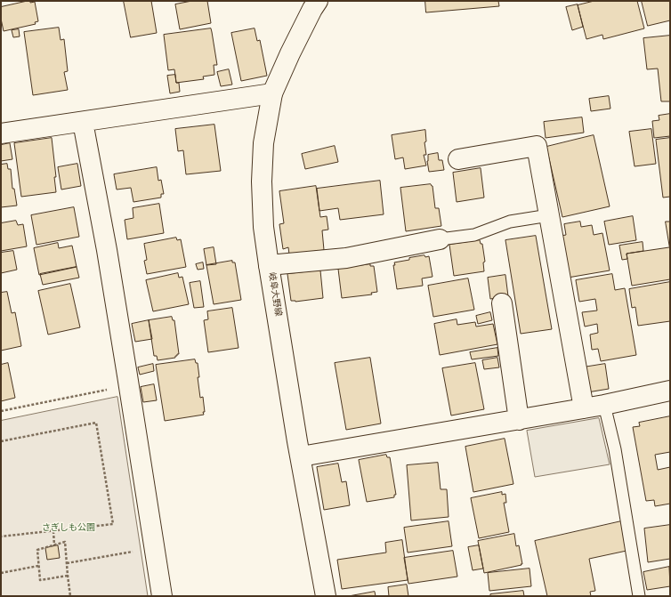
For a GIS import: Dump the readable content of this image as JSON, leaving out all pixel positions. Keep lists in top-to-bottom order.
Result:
{
  "streets": {
    "street": ["岐阜大野線"]
  },
  "parks": ["さぎしも公園"]
}
